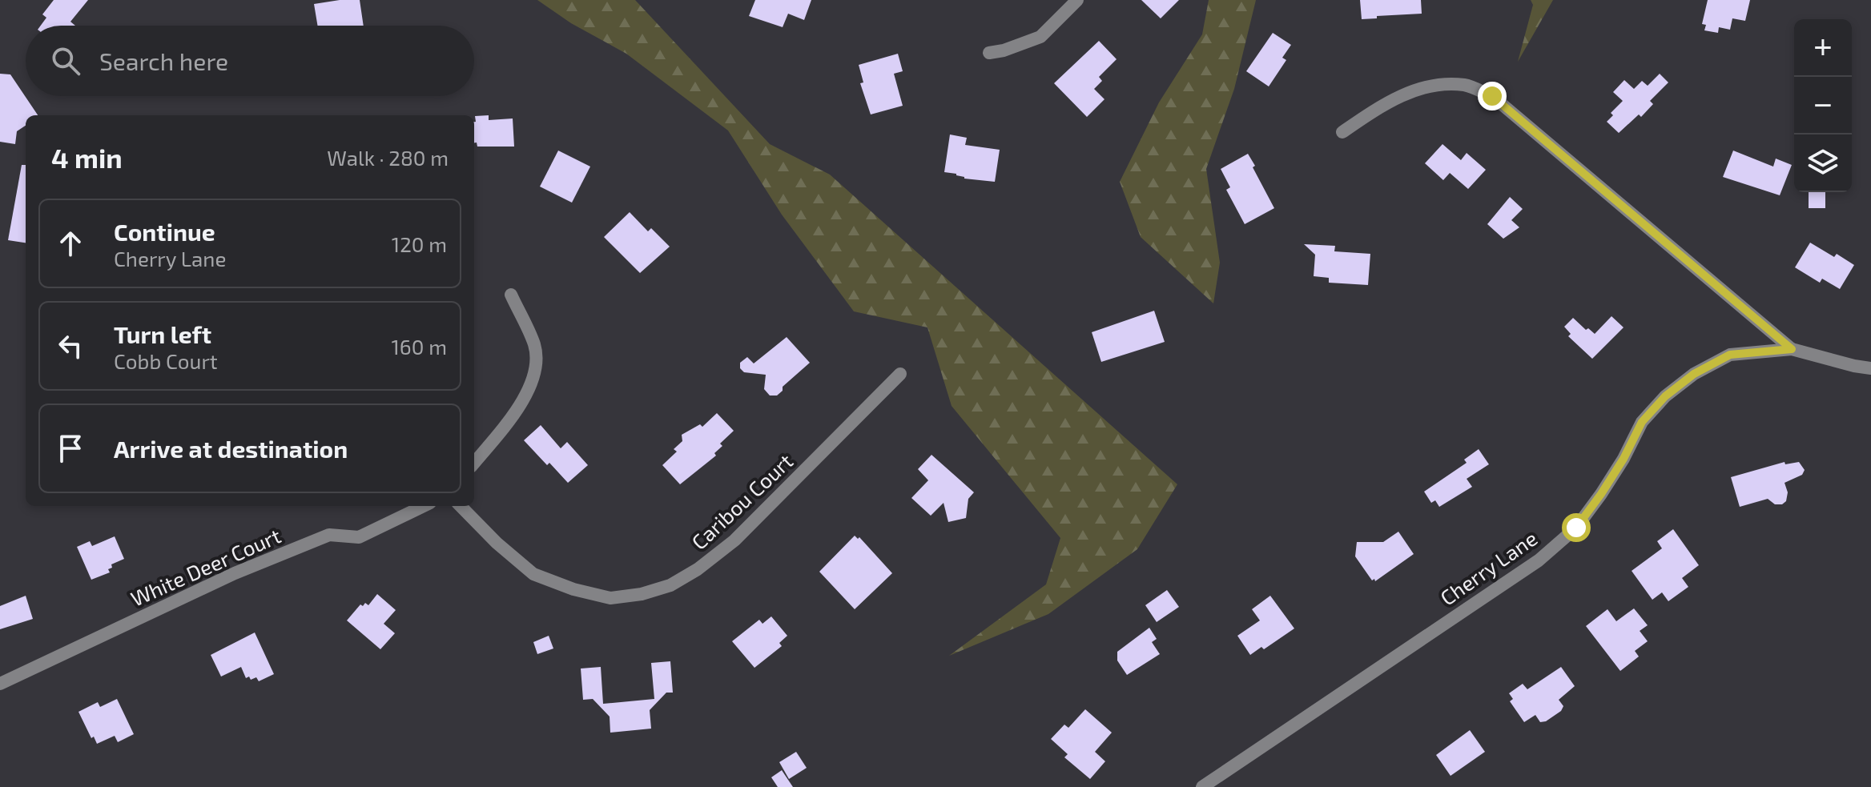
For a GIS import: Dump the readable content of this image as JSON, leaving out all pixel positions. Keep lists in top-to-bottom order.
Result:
{
  "streets": {
    "street": ["Caribou Court", "White Deer Court", "Cherry Lane"]
  },
  "page": {
    "map_buttons": ["+", "−"],
    "search": "Search here",
    "heading": ["4 min", "Walk · 280 m"],
    "list": [
      ["Continue", "Cherry Lane", "120 m"],
      ["Turn left", "Cobb Court", "160 m"],
      "Arrive at destination"
    ]
  }
}
